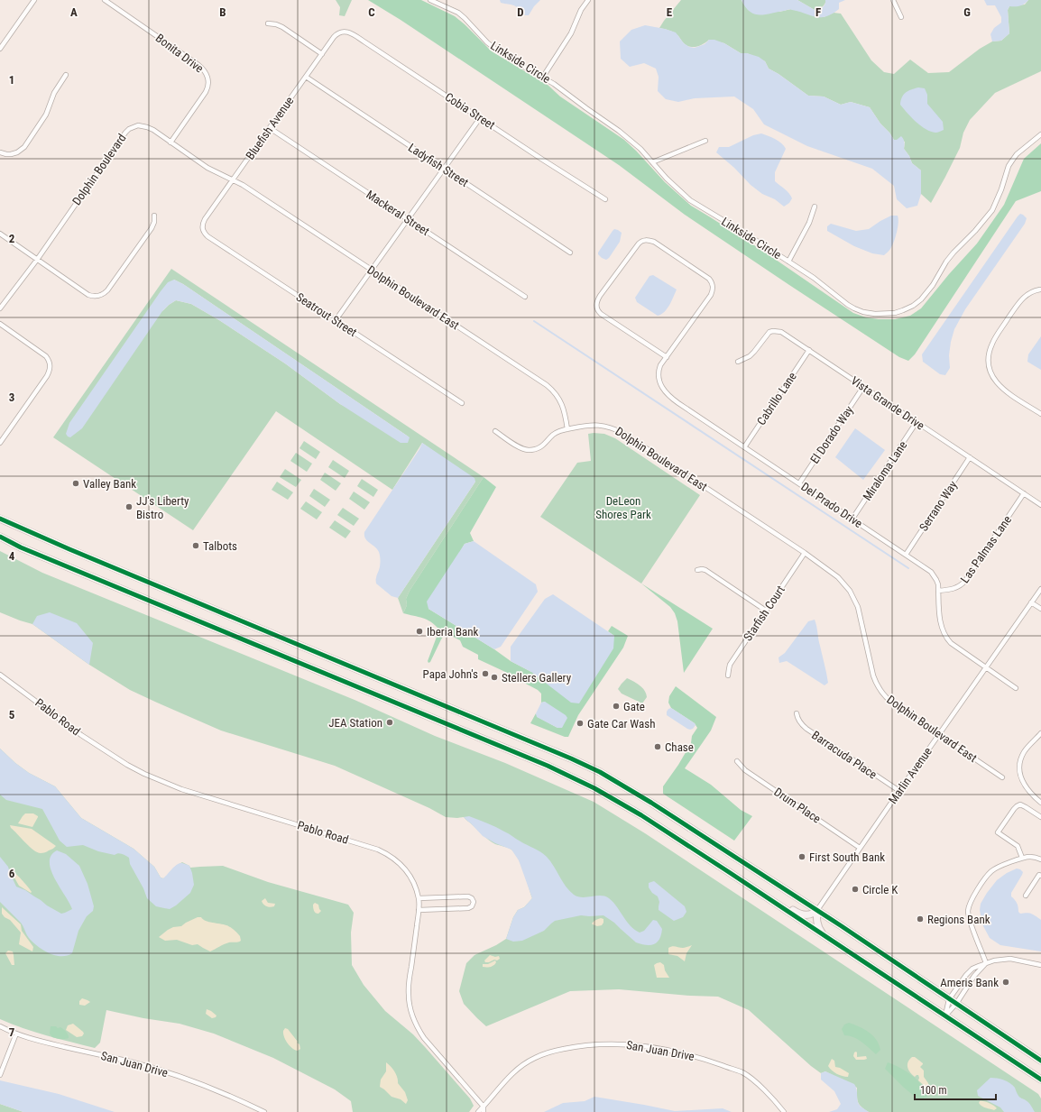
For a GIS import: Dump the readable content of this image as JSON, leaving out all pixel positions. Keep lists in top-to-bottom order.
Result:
{
  "streets": {
    "street": [
      "Bonita Drive",
      "Linkside Circle",
      "Cobia Street",
      "Bluefish Avenue",
      "Ladyfish Street",
      "Dolphin Boulevard",
      "Mackeral Street",
      "Dolphin Boulevard East",
      "Seatrout Street",
      "Cabrillo Lane",
      "Vista Grande Drive",
      "El Dorado Way",
      "Miraloma Lane",
      "Del Prado Drive",
      "Serrano Way",
      "Las Palmas Lane",
      "Starfish Court",
      "Pablo Road",
      "Barracuda Place",
      "Marlin Avenue",
      "Drum Place",
      "San Juan Drive"
    ]
  },
  "crossings": [
    ["Bonita Drive", "Dolphin Boulevard"],
    ["Cobia Street", "Bluefish Avenue"],
    ["Bluefish Avenue", "Ladyfish Street"],
    ["Bluefish Avenue", "Dolphin Boulevard"],
    ["Bluefish Avenue", "Mackeral Street"],
    ["Bluefish Avenue", "Dolphin Boulevard East"],
    ["Bluefish Avenue", "Seatrout Street"],
    ["Dolphin Boulevard", "Dolphin Boulevard East"],
    ["Dolphin Boulevard East", "Starfish Court"],
    ["Dolphin Boulevard East", "Marlin Avenue"],
    ["Cabrillo Lane", "Vista Grande Drive"],
    ["Cabrillo Lane", "Del Prado Drive"],
    ["Vista Grande Drive", "El Dorado Way"],
    ["Vista Grande Drive", "Miraloma Lane"],
    ["Vista Grande Drive", "Serrano Way"],
    ["Vista Grande Drive", "Las Palmas Lane"],
    ["El Dorado Way", "Del Prado Drive"],
    ["Miraloma Lane", "Del Prado Drive"],
    ["Del Prado Drive", "Serrano Way"],
    ["Del Prado Drive", "Las Palmas Lane"],
    ["Del Prado Drive", "Marlin Avenue"],
    ["Pablo Road", "San Juan Drive"],
    ["Barracuda Place", "Marlin Avenue"],
    ["Marlin Avenue", "Drum Place"]
  ],
  "parks": ["DeLeon Shores Park"],
  "places": [
    "Valley Bank",
    "JJ's Liberty Bistro",
    "Talbots",
    "Iberia Bank",
    "Papa John's",
    "Stellers Gallery",
    "Gate",
    "JEA Station",
    "Gate Car Wash",
    "Chase",
    "First South Bank",
    "Circle K",
    "Regions Bank",
    "Ameris Bank"
  ],
  "scale_bar": "100 m",
  "grid": {
    "columns": [
      "A",
      "B",
      "C",
      "D",
      "E",
      "F",
      "G"
    ],
    "rows": [
      "1",
      "2",
      "3",
      "4",
      "5",
      "6",
      "7"
    ]
  }
}
